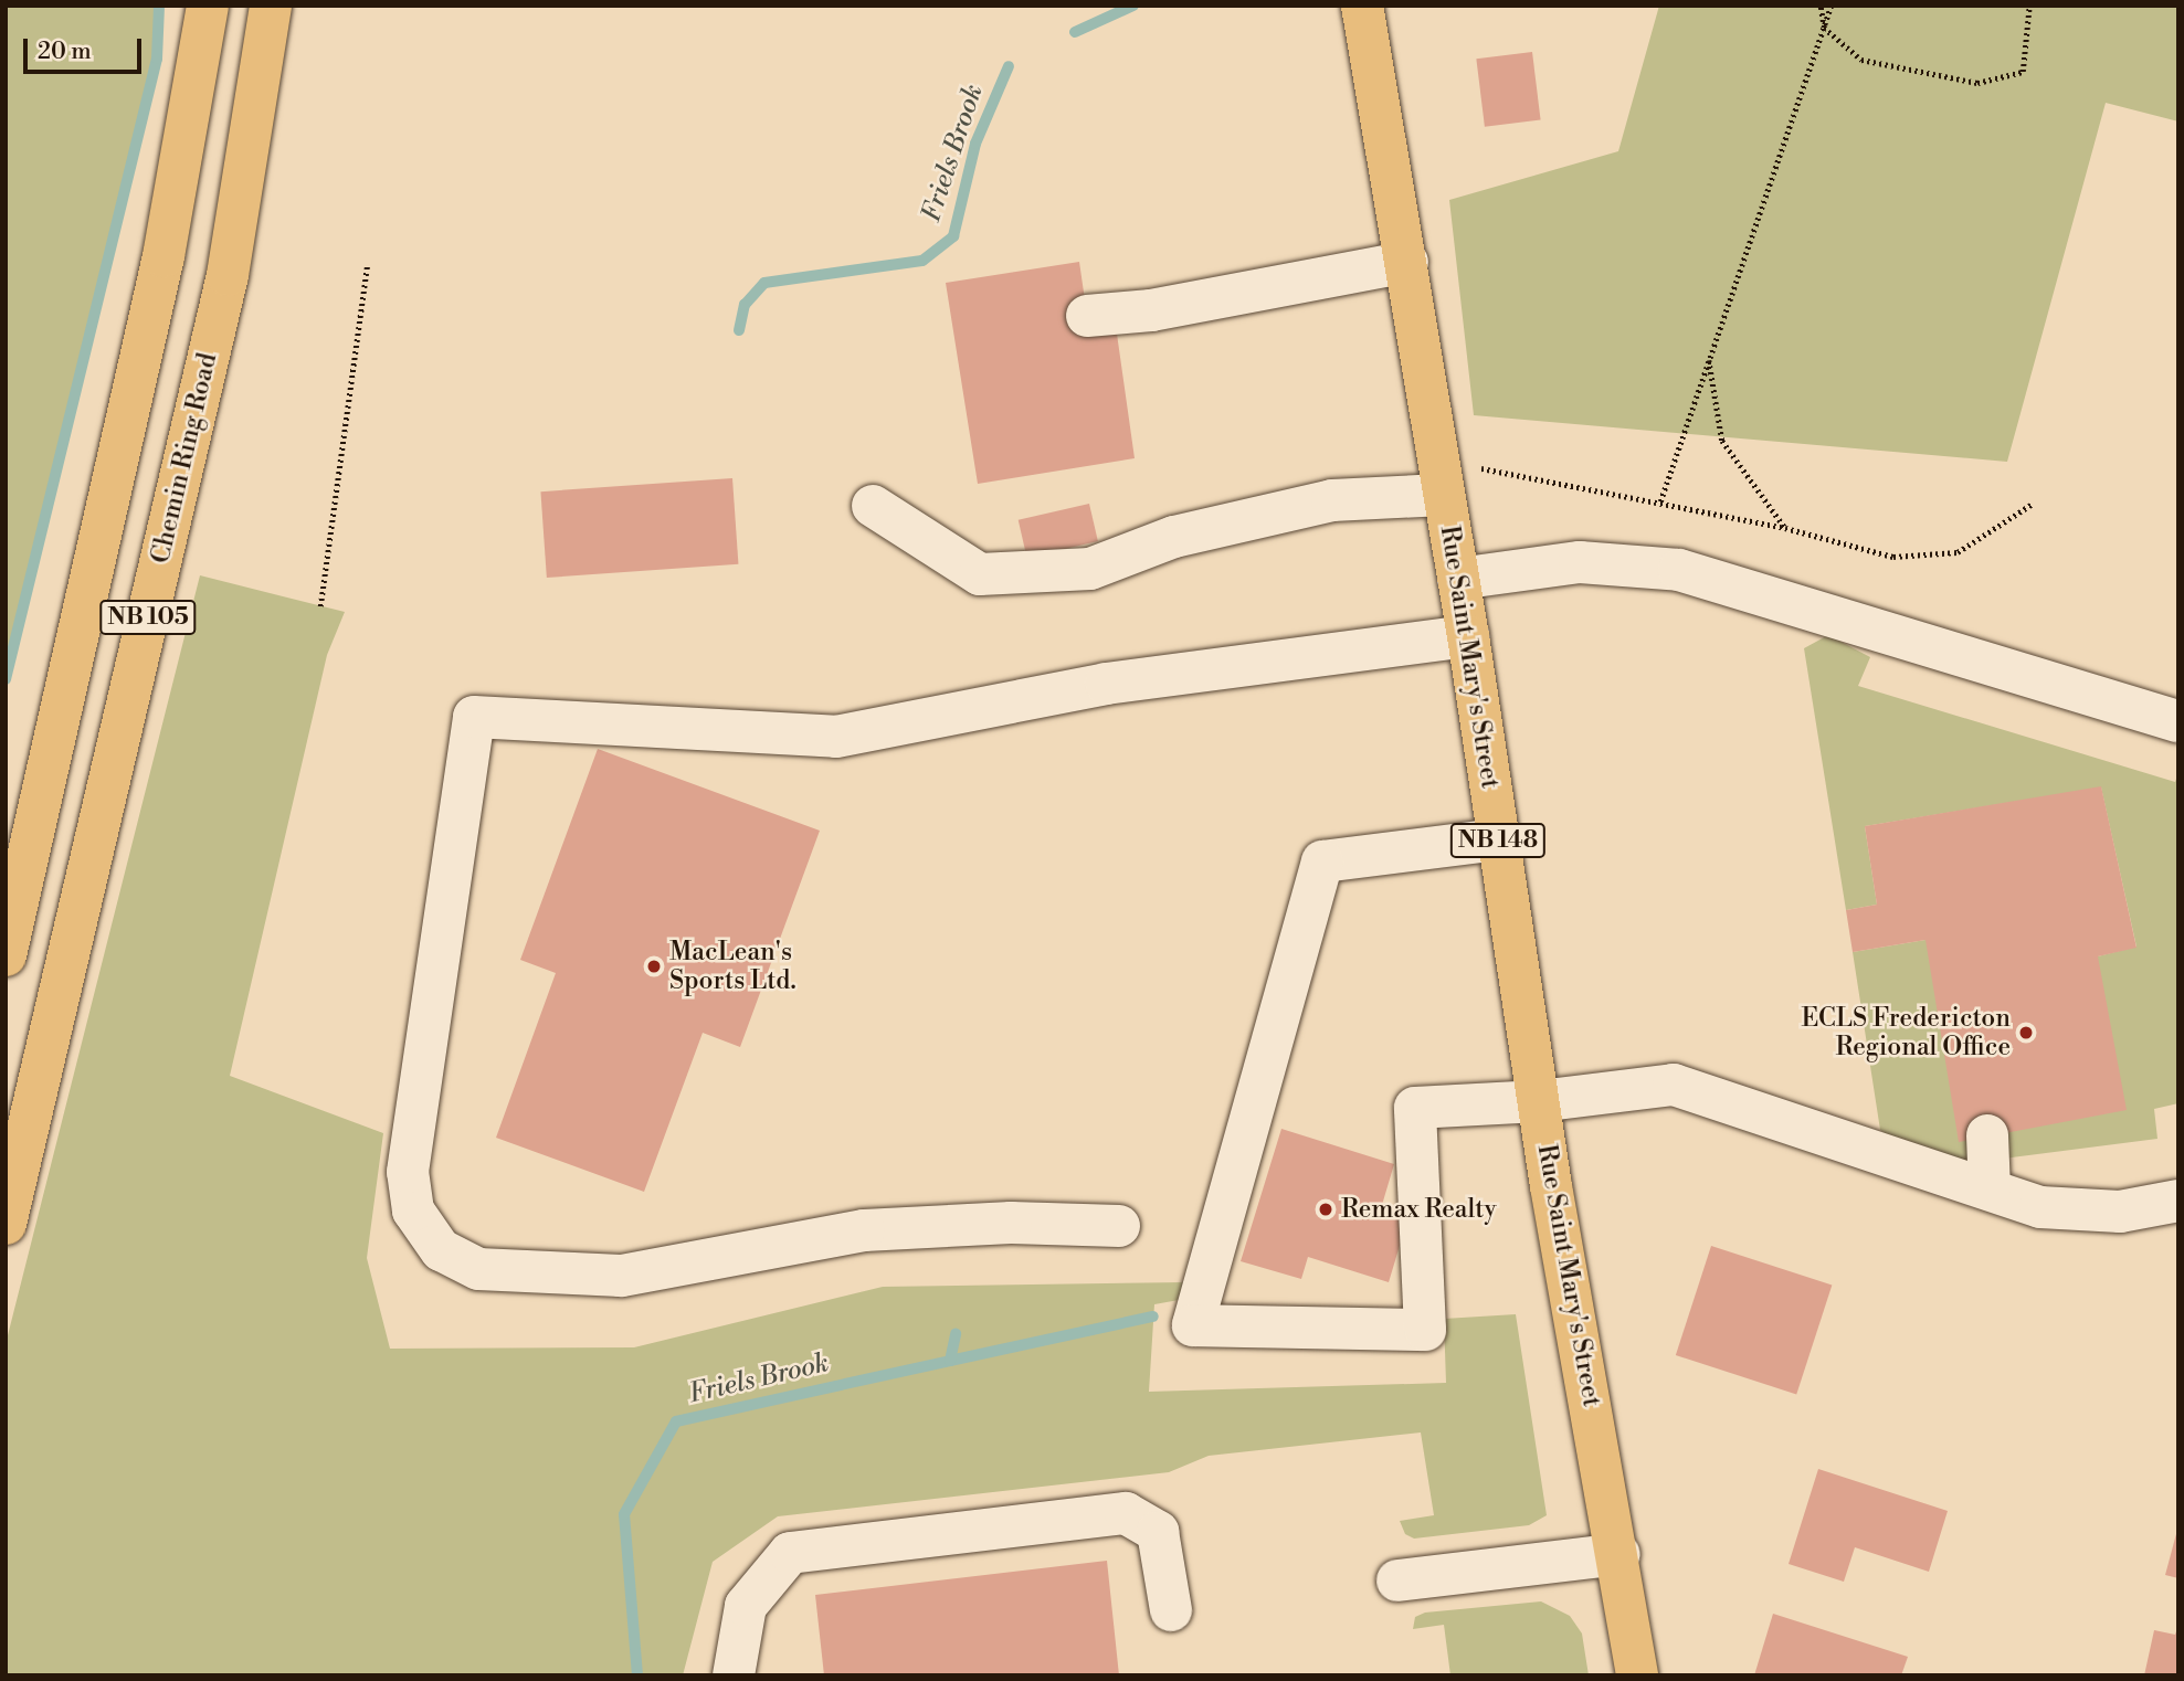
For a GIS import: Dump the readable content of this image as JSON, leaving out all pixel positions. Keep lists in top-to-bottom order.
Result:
{
  "streets": {
    "main road": [
      "Chemin Ring Road",
      "NB 105",
      "Rue Saint Mary's Street",
      "NB 148"
    ]
  },
  "water": ["Friels Brook"],
  "places": ["MacLean's Sports Ltd.", "ECLS Fredericton Regional Office", "Remax Realty"],
  "scale_bar": "20 m"
}
